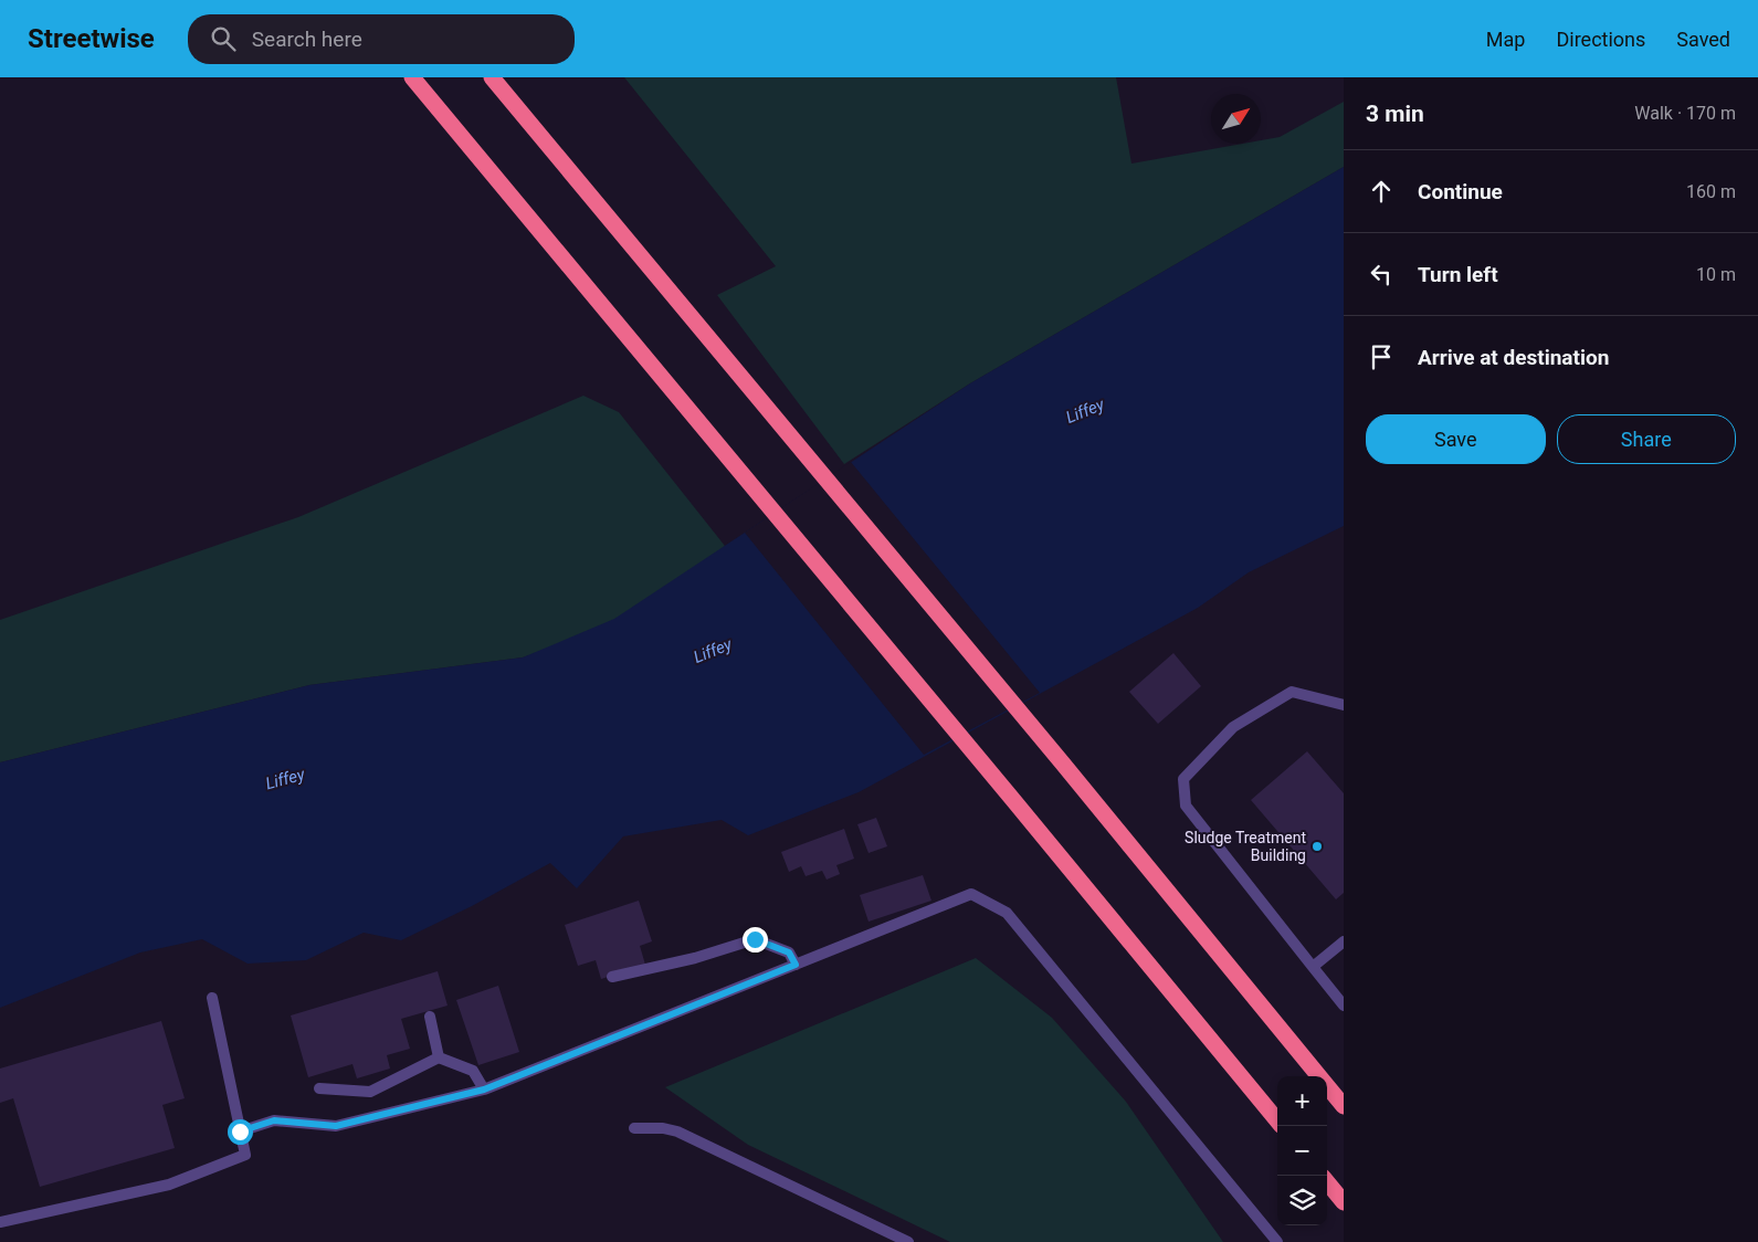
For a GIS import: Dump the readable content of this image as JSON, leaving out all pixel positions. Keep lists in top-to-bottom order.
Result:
{
  "water": ["Liffey"],
  "places": ["Sludge Treatment Building"],
  "north": "top right",
  "page": {
    "header": "Streetwise",
    "search": "Search here",
    "nav": ["Map", "Directions", "Saved"],
    "heading": ["3 min", "Walk · 170 m"],
    "list": [
      ["Continue", "160 m"],
      ["Turn left", "10 m"],
      "Arrive at destination"
    ],
    "buttons": ["Save", "Share"],
    "map_buttons": ["+", "−"]
  }
}
